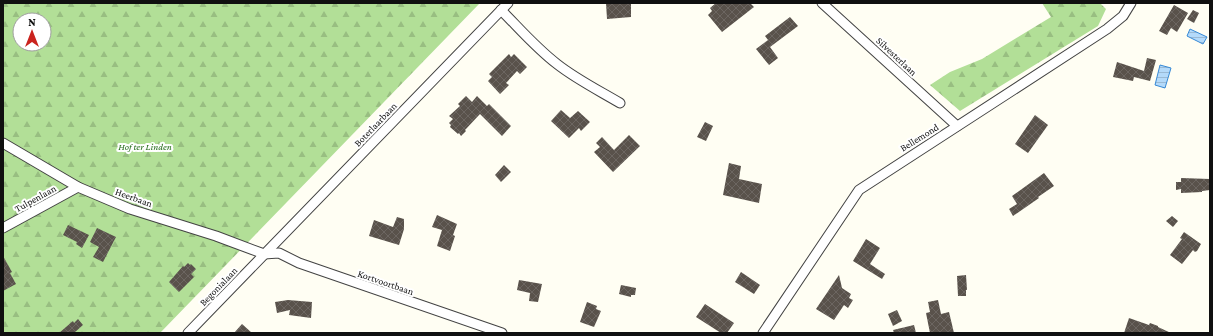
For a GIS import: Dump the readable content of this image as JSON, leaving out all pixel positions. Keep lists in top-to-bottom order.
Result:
{
  "streets": {
    "street": [
      "Silvesterlaan",
      "Boterlaarbaan",
      "Bellemond",
      "Heerbaan",
      "Tulpenlaan",
      "Kortvoortbaan",
      "Begonialaan"
    ]
  },
  "crossings": [
    ["Silvesterlaan", "Bellemond"],
    ["Boterlaarbaan", "Heerbaan"],
    ["Boterlaarbaan", "Kortvoortbaan"],
    ["Boterlaarbaan", "Begonialaan"],
    ["Heerbaan", "Tulpenlaan"],
    ["Heerbaan", "Kortvoortbaan"],
    ["Heerbaan", "Begonialaan"],
    ["Kortvoortbaan", "Begonialaan"]
  ],
  "parks": ["Hof ter Linden"],
  "north": "top"
}
